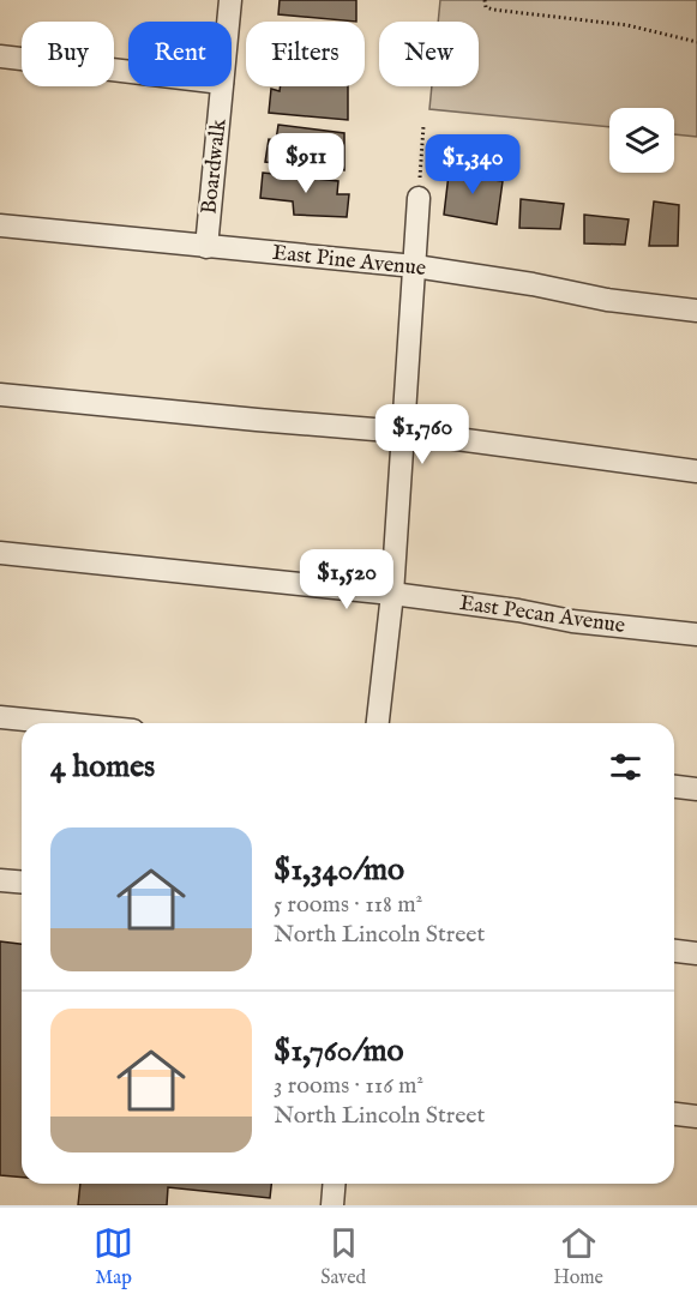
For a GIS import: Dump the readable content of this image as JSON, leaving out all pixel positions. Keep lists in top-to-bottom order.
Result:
{
  "streets": {
    "street": ["Boardwalk", "East Pine Avenue", "East Pecan Avenue"]
  },
  "crossings": [
    ["Boardwalk", "East Pine Avenue"]
  ],
  "page": {
    "chip": [
      "Buy",
      "Rent",
      "Filters",
      "New"
    ],
    "price": [
      "$911",
      "$1,340",
      "$1,760",
      "$1,520"
    ],
    "heading": "4 homes",
    "list": [
      {
        "name": "$1,340/mo",
        "note": "5 rooms · 118 m² · North Lincoln Street"
      },
      {
        "name": "$1,760/mo",
        "note": "3 rooms · 116 m² · North Lincoln Street"
      }
    ],
    "tabs": ["Map", "Saved", "Home"]
  }
}
